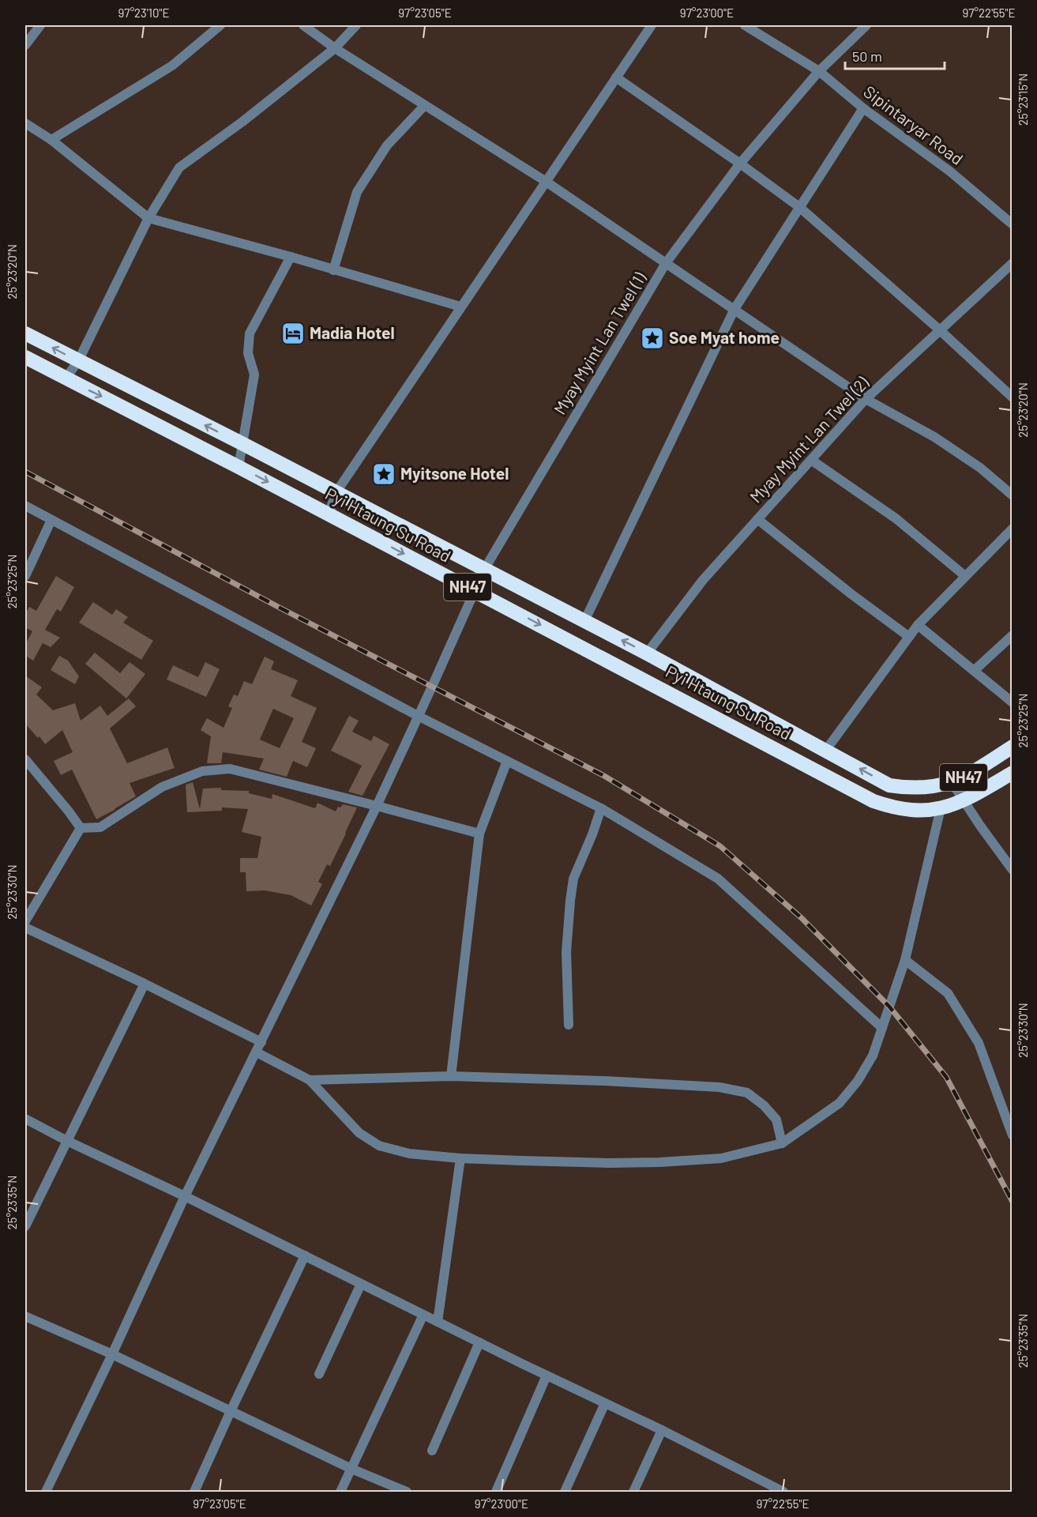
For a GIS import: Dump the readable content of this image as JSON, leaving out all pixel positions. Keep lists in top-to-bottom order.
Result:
{
  "streets": {
    "highway": ["Pyi Htaung Su Road", "NH47"],
    "street": ["Sipintaryar Road", "Myay Myint Lan Twel (1)", "Myay Myint Lan Twel (2)"]
  },
  "crossings": [
    ["Sipintaryar Road", "Myay Myint Lan Twel (1)"],
    ["Myay Myint Lan Twel (1)", "Pyi Htaung Su Road"],
    ["Myay Myint Lan Twel (2)", "Pyi Htaung Su Road"],
    ["Pyi Htaung Su Road", "NH47"]
  ],
  "places": {
    "hotel": ["Madia Hotel"],
    "place": ["Soe Myat home", "Myitsone Hotel"]
  },
  "scale_bar": "50 m",
  "coordinates": [
    "97°23'10\"E",
    "97°23'05\"E",
    "97°23'00\"E",
    "97°22'55\"E",
    "25°23'15\"N",
    "25°23'20\"N",
    "25°23'25\"N",
    "25°23'30\"N",
    "25°23'35\"N"
  ]
}
